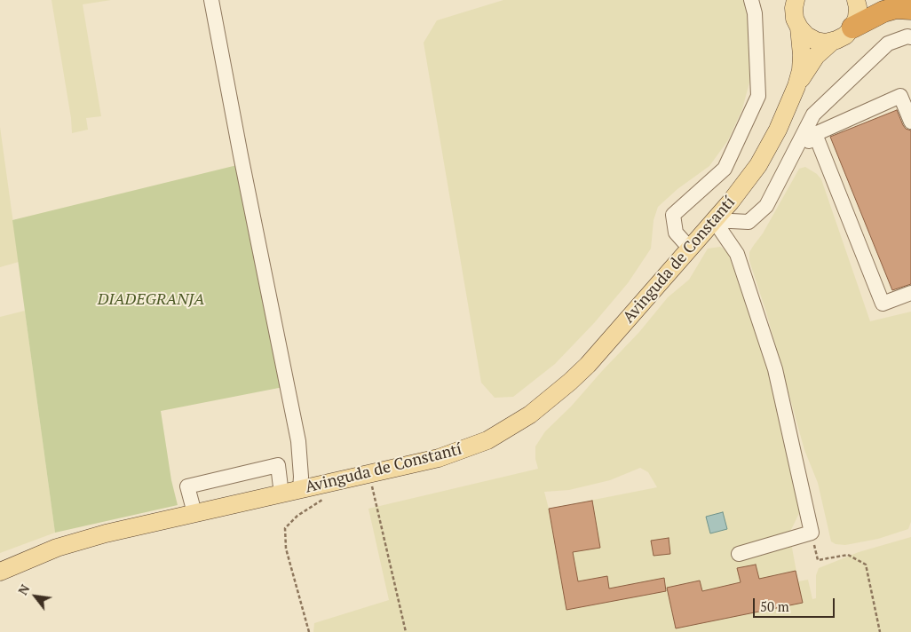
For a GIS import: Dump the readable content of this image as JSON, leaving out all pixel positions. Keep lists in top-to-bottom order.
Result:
{
  "streets": {
    "main road": ["Avinguda de Constantí"]
  },
  "parks": ["DIADEGRANJA"],
  "scale_bar": "50 m",
  "north": "top left"
}
